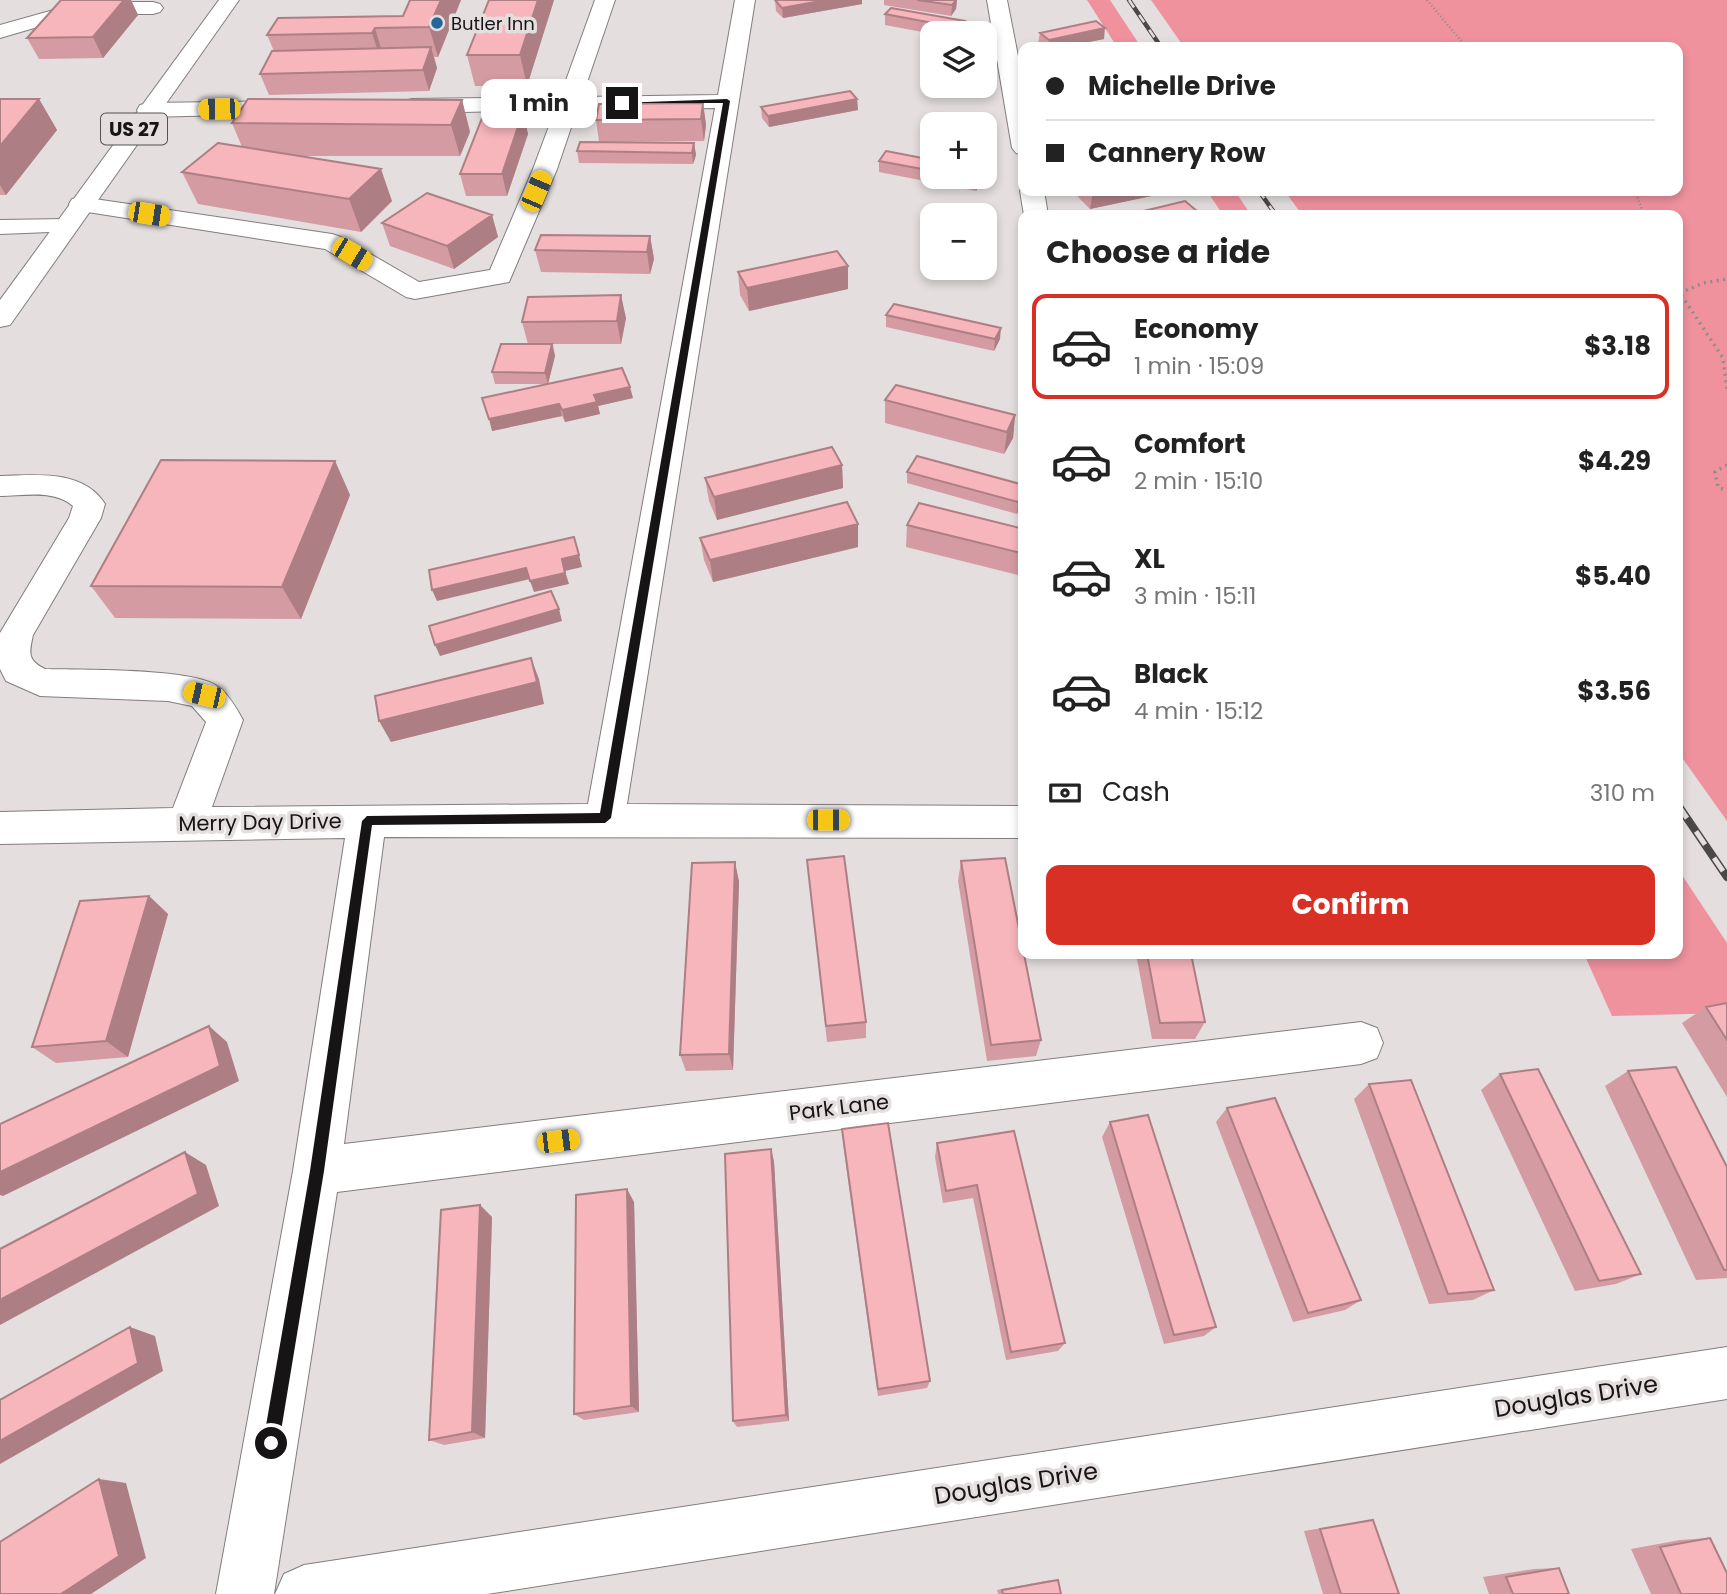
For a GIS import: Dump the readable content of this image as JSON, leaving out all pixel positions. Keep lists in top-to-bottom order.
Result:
{
  "streets": {
    "main road": [
      "US 27",
      "Merry Day Drive",
      "Park Lane",
      "Douglas Drive"
    ]
  },
  "places": ["Butler Inn"],
  "page": {
    "map_buttons": ["+", "−"],
    "banner": ["Michelle Drive", "Cannery Row"],
    "bubble": "1 min",
    "heading": "Choose a ride",
    "list": [
      {
        "name": "Economy",
        "note": "1 min · 15:09",
        "value": "$3.18"
      },
      {
        "name": "Comfort",
        "note": "2 min · 15:10",
        "value": "$4.29"
      },
      {
        "name": "XL",
        "note": "3 min · 15:11",
        "value": "$5.40"
      },
      {
        "name": "Black",
        "note": "4 min · 15:12",
        "value": "$3.56"
      }
    ],
    "pay": ["Cash", "310 m"],
    "buttons": "Confirm"
  }
}
